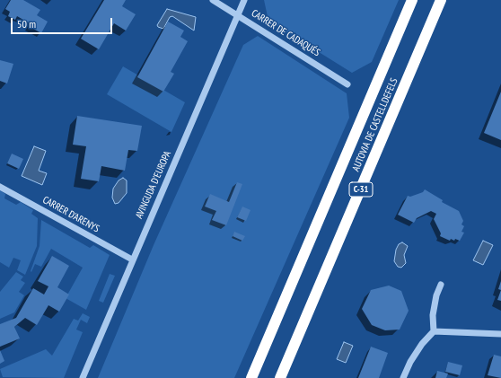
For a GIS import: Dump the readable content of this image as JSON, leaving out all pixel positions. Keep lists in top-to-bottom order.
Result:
{
  "streets": {
    "highway": ["AUTOVIA DE CASTELLDEFELS", "C-31"],
    "street": ["CARRER DE CADAQUÉS", "AVINGUDA D'EUROPA", "CARRER D'ARENYS"]
  },
  "crossings": [
    ["CARRER DE CADAQUÉS", "AVINGUDA D'EUROPA"],
    ["AVINGUDA D'EUROPA", "CARRER D'ARENYS"]
  ],
  "scale_bar": "50 m"
}
